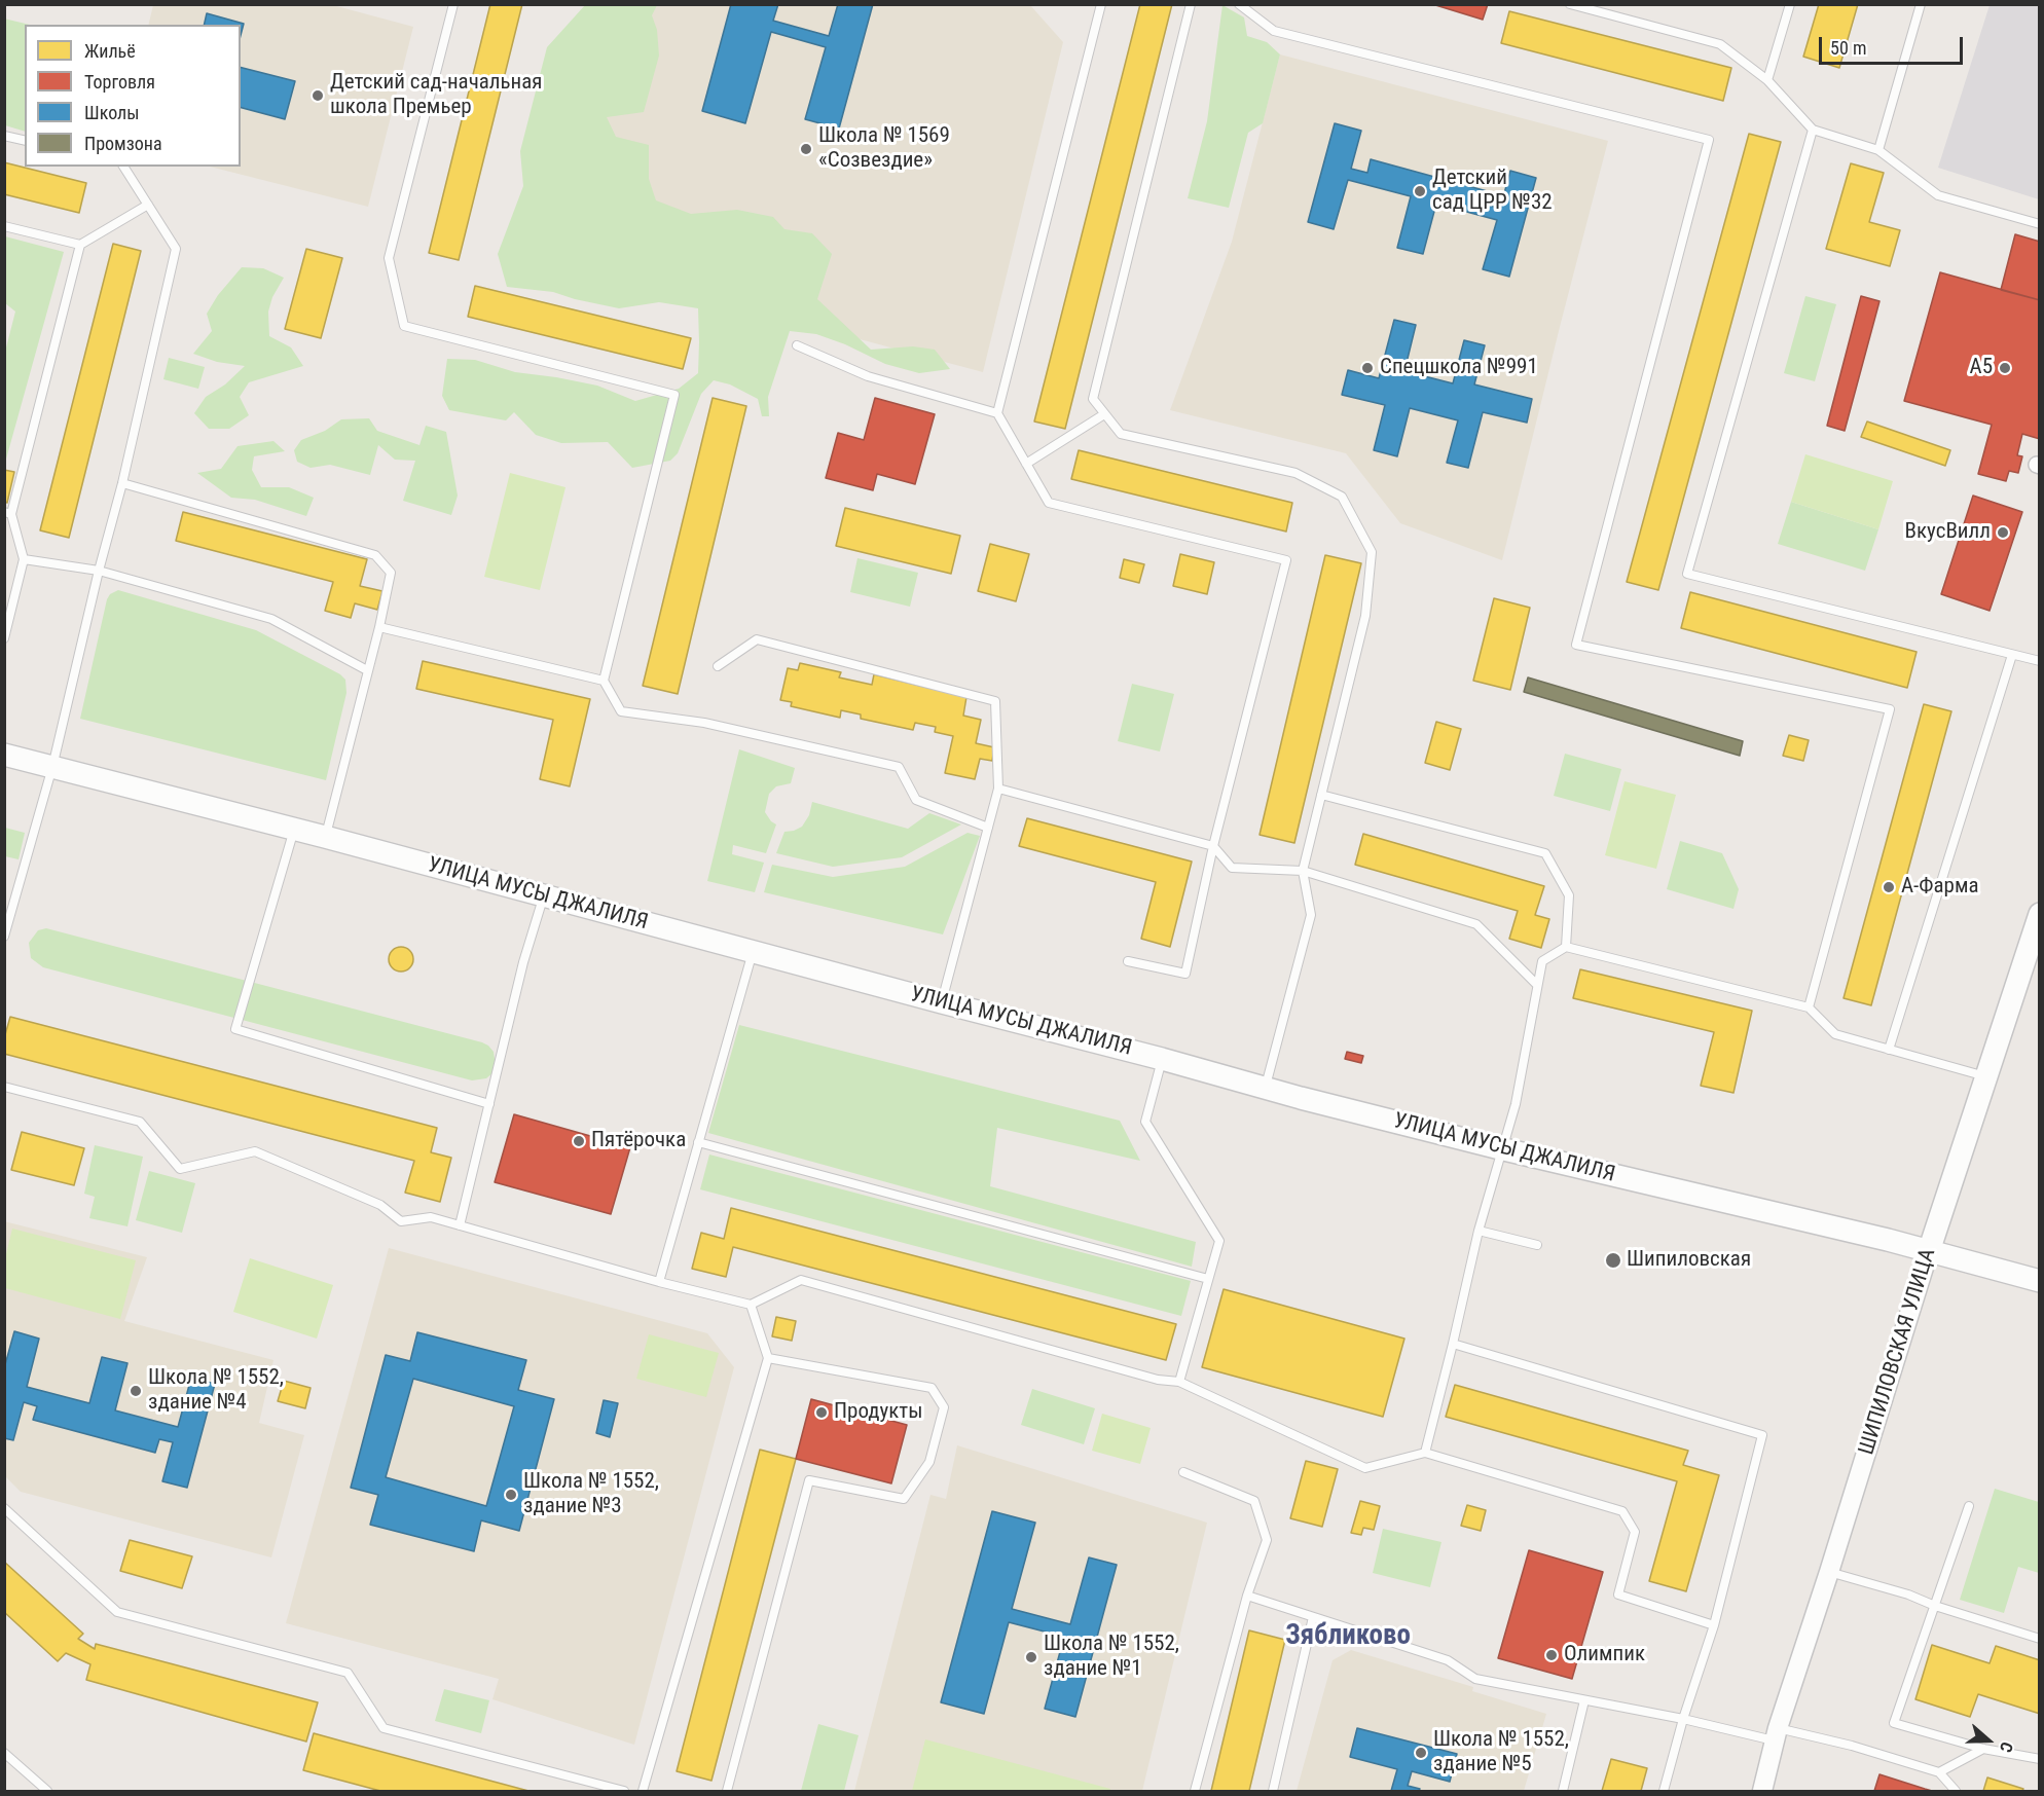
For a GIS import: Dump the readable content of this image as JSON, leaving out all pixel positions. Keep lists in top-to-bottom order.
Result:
{
  "streets": {
    "main road": ["УЛИЦА МУСЫ ДЖАЛИЛЯ", "ШИПИЛОВСКАЯ УЛИЦА"]
  },
  "crossings": [
    ["УЛИЦА МУСЫ ДЖАЛИЛЯ", "ШИПИЛОВСКАЯ УЛИЦА"]
  ],
  "districts": ["Зябликово"],
  "places": [
    "Детский сад-начальная школа Премьер",
    "Школа № 1569 «Созвездие»",
    "Детский сад ЦРР №32",
    "Спецшкола №991",
    "А5",
    "ВкусВилл",
    "А-Фарма",
    "Пятёрочка",
    "Шипиловская",
    "Школа № 1552, здание №4",
    "Продукты",
    "Школа № 1552, здание №3",
    "Олимпик",
    "Школа № 1552, здание №1",
    "Школа № 1552, здание №5"
  ],
  "legend": [
    "Жильё",
    "Торговля",
    "Школы",
    "Промзона"
  ],
  "scale_bar": "50 m",
  "north": "right"
}
